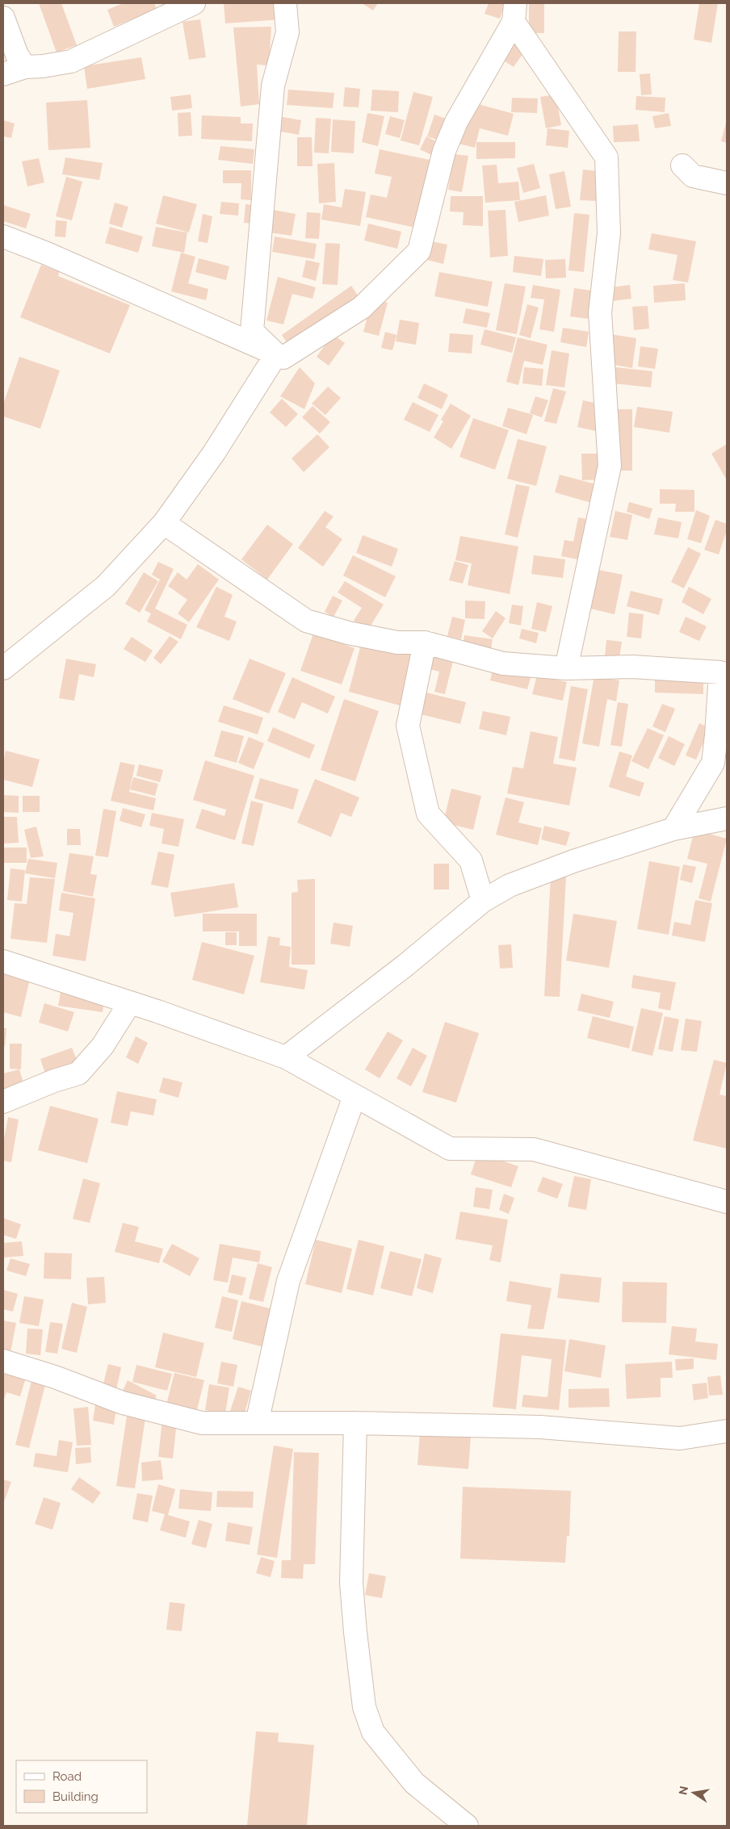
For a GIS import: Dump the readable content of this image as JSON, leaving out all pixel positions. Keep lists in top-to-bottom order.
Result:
{
  "legend": ["Road", "Building"],
  "north": "left"
}
